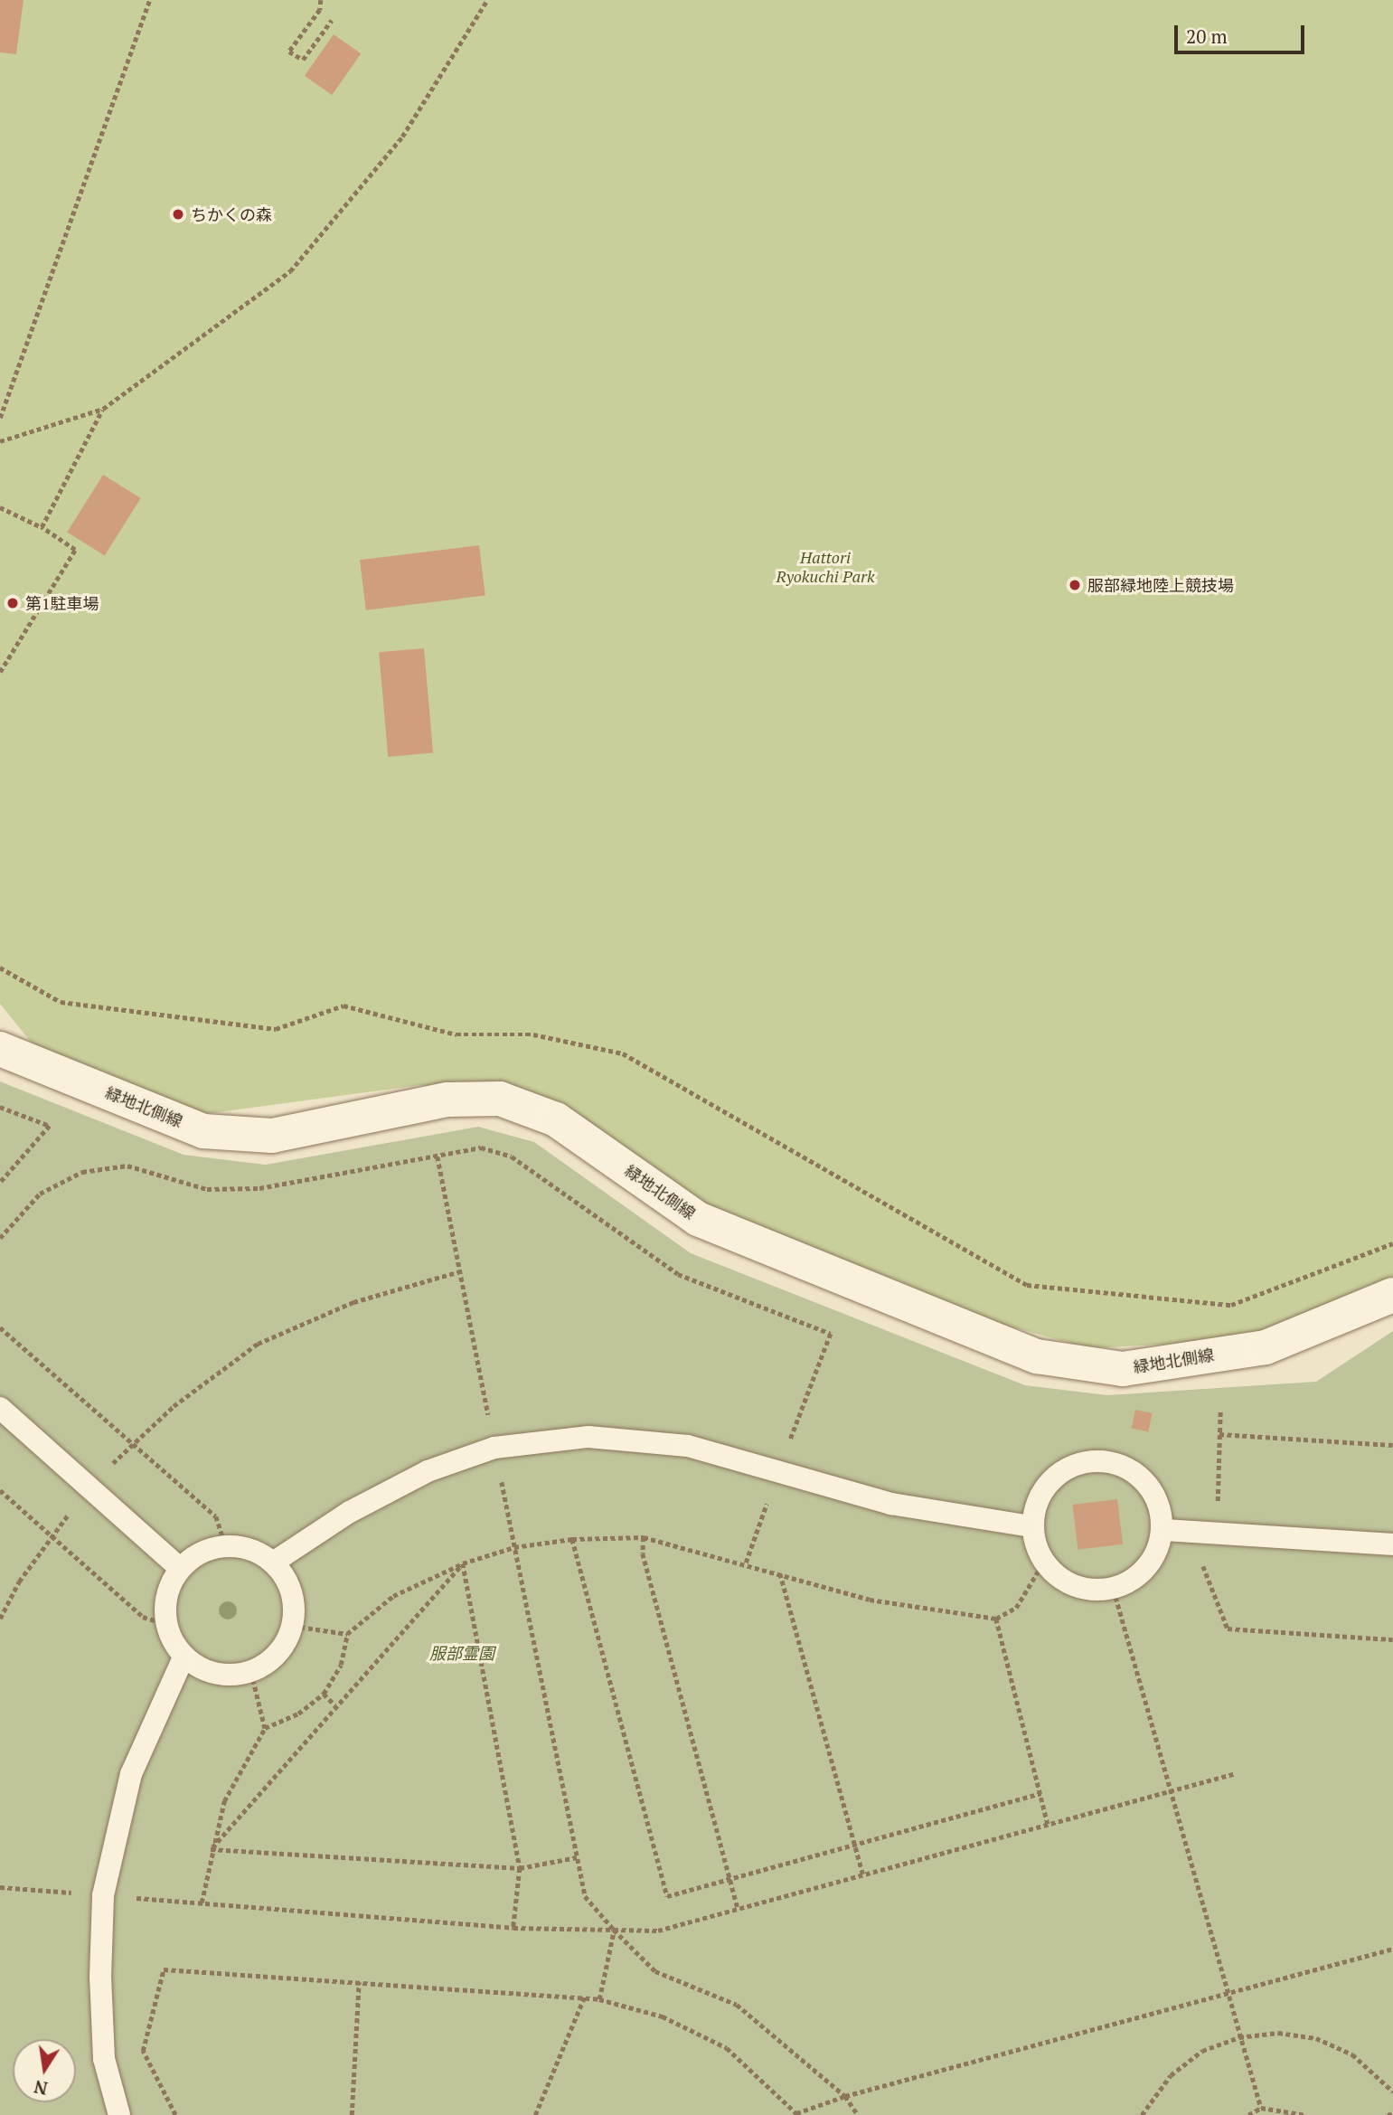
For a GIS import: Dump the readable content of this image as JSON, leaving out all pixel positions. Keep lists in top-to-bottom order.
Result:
{
  "streets": {
    "street": ["緑地北側線"]
  },
  "parks": ["Hattori Ryokuchi Park", "服部霊園"],
  "places": ["ちかくの森", "服部緑地陸上競技場", "第1駐車場"],
  "scale_bar": "20 m",
  "north": "bottom"
}
